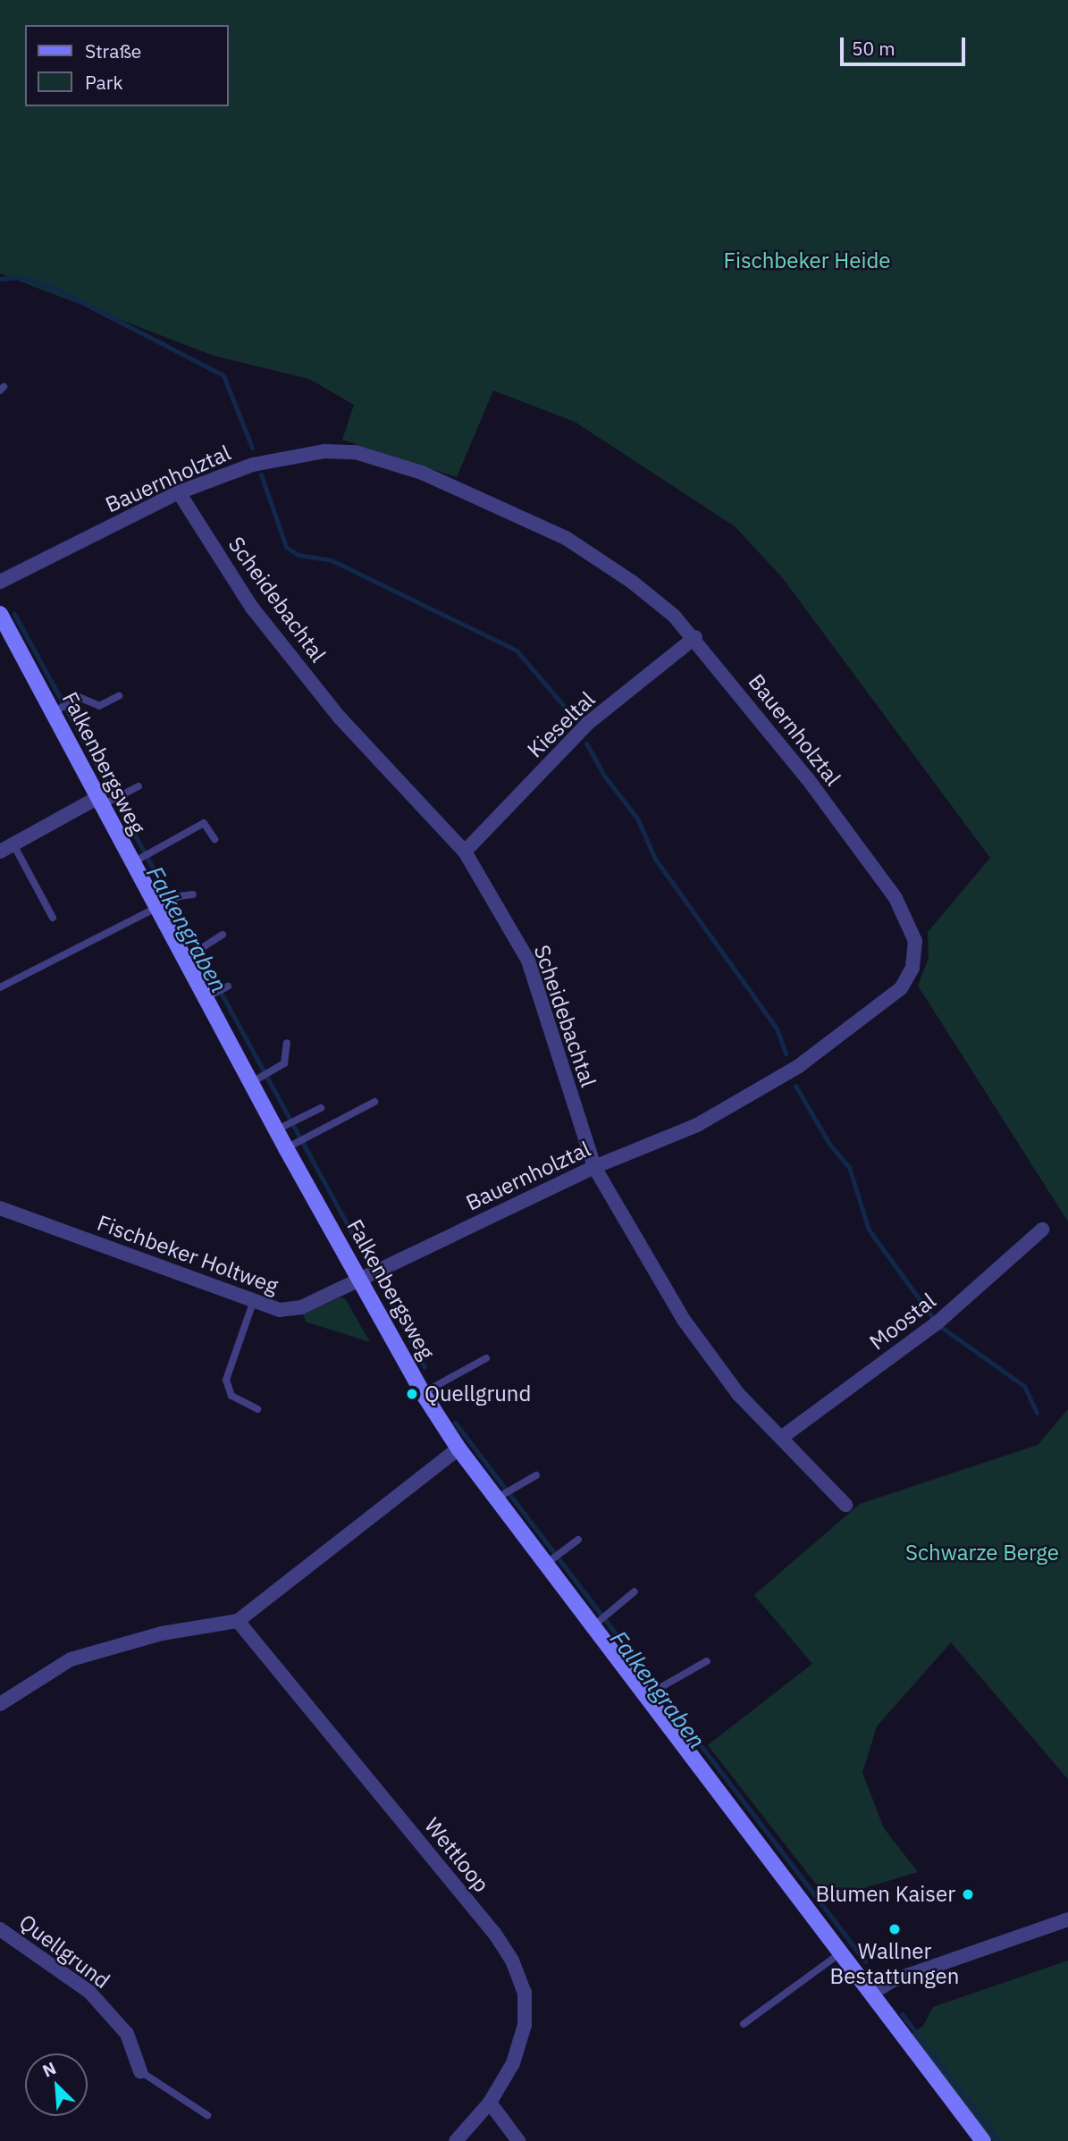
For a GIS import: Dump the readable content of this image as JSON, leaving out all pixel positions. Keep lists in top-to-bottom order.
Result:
{
  "streets": {
    "street": [
      "Bauernholztal",
      "Scheidebachtal",
      "Kieseltal",
      "Falkenbergsweg",
      "Fischbeker Holtweg",
      "Moostal",
      "Wettloop",
      "Quellgrund"
    ]
  },
  "crossings": [
    ["Bauernholztal", "Scheidebachtal"],
    ["Bauernholztal", "Kieseltal"],
    ["Bauernholztal", "Falkenbergsweg"],
    ["Bauernholztal", "Fischbeker Holtweg"],
    ["Scheidebachtal", "Kieseltal"],
    ["Scheidebachtal", "Moostal"],
    ["Falkenbergsweg", "Fischbeker Holtweg"]
  ],
  "water": ["Falkengraben"],
  "parks": ["Fischbeker Heide", "Schwarze Berge"],
  "places": ["Quellgrund", "Blumen Kaiser", "Wallner Bestattungen"],
  "legend": ["Straße", "Park"],
  "scale_bar": "50 m",
  "north": "top left"
}
